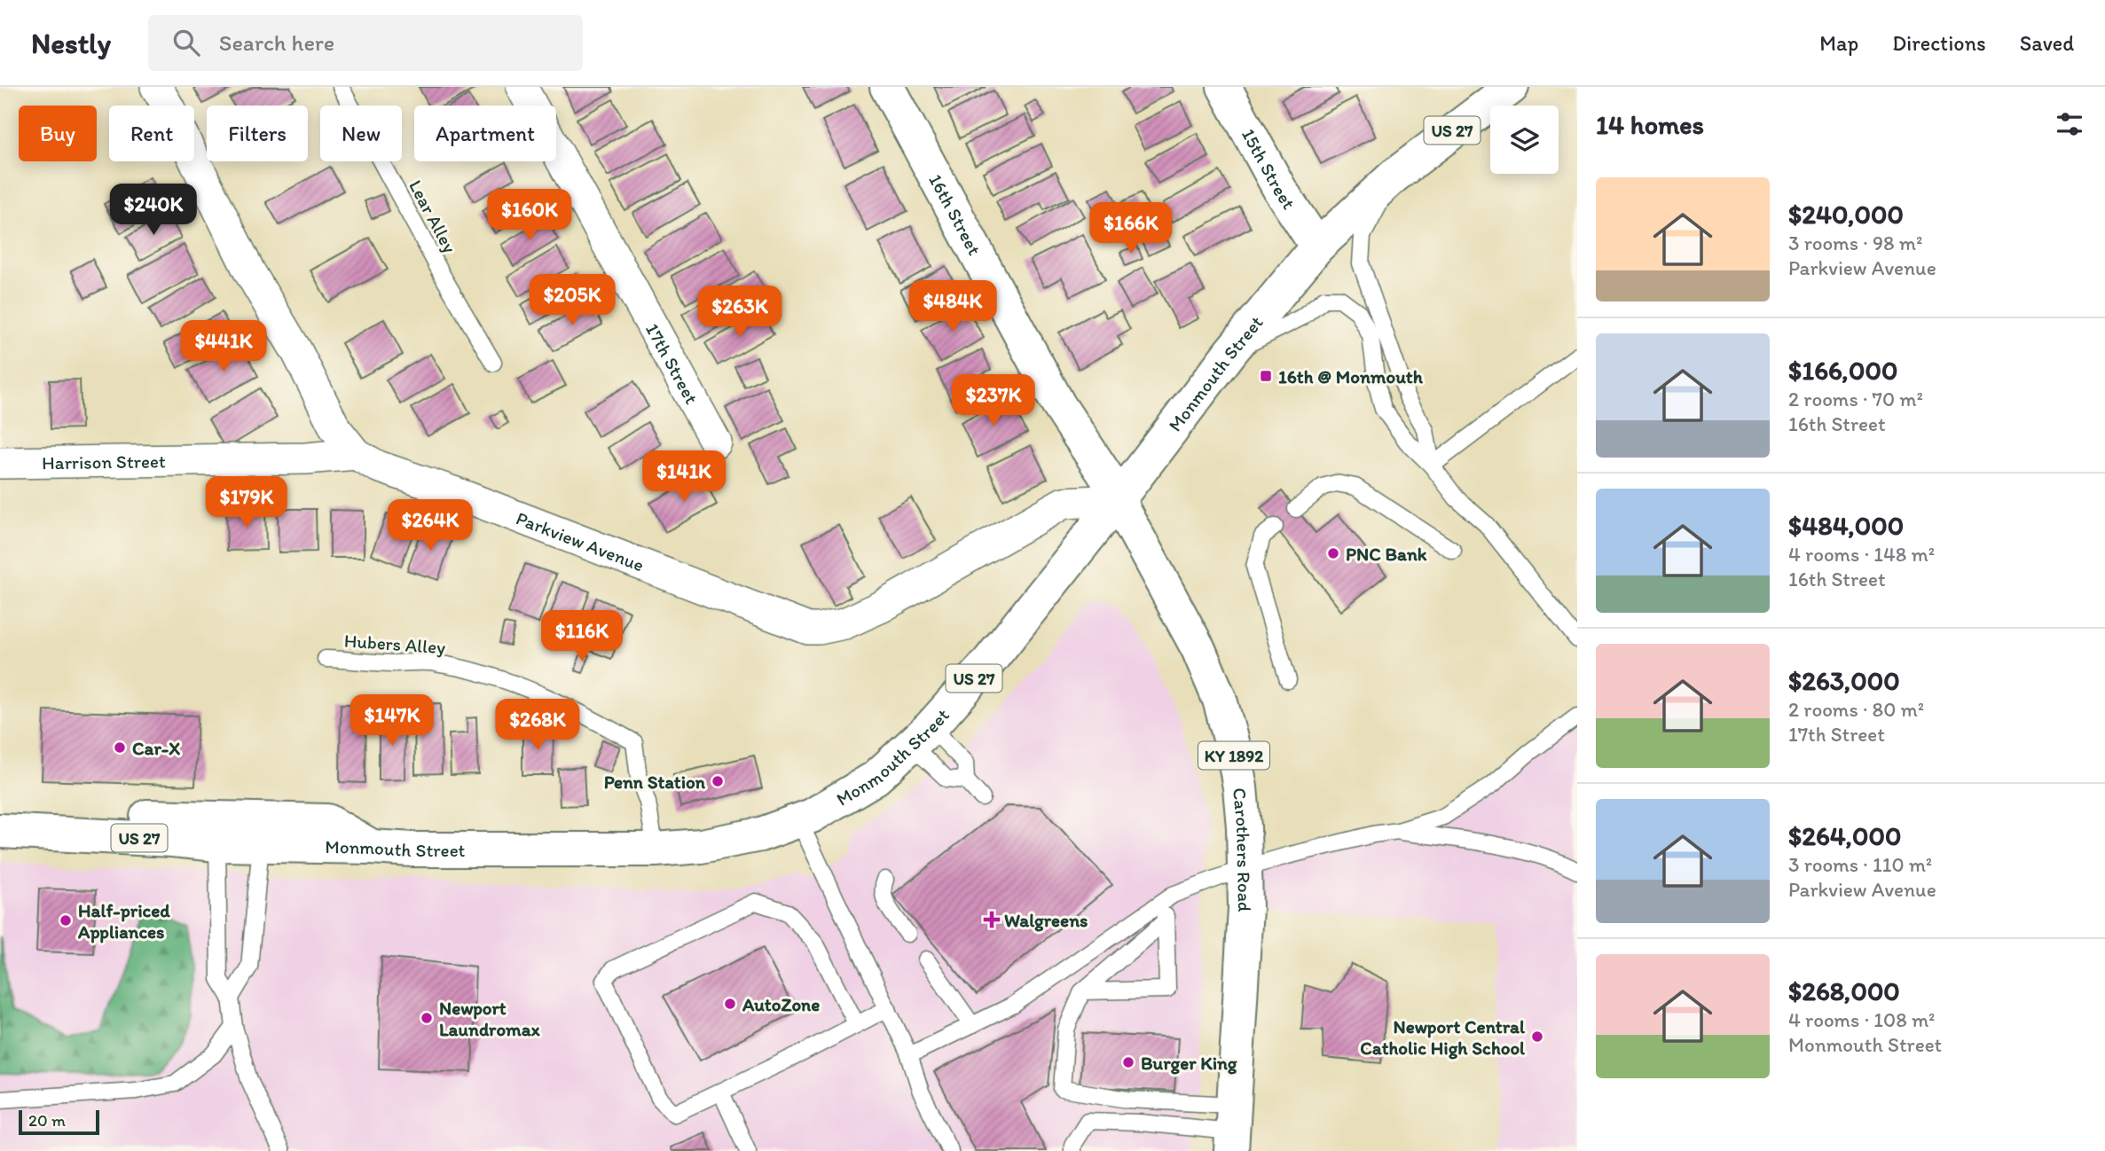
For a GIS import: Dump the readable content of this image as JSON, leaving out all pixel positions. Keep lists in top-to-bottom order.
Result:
{
  "streets": {
    "main road": [
      "US 27",
      "15th Street",
      "16th Street",
      "Monmouth Street",
      "KY 1892",
      "Carothers Road"
    ],
    "street": ["17th Street", "Harrison Street", "Parkview Avenue"],
    "lane": ["Lear Alley", "Hubers Alley"]
  },
  "crossings": [
    ["15th Street", "Monmouth Street"],
    ["16th Street", "Monmouth Street"],
    ["16th Street", "Parkview Avenue"],
    ["16th Street", "Carothers Road"],
    ["Monmouth Street", "Parkview Avenue"],
    ["Monmouth Street", "Hubers Alley"],
    ["Monmouth Street", "Carothers Road"],
    ["Harrison Street", "Parkview Avenue"],
    ["Parkview Avenue", "Carothers Road"]
  ],
  "places": {
    "transit": ["16th @ Monmouth"],
    "other": [
      "PNC Bank",
      "Car-X",
      "Penn Station",
      "Half-priced Appliances",
      "AutoZone",
      "Newport Laundromax",
      "Newport Central Catholic High School",
      "Burger King"
    ],
    "health": ["Walgreens"]
  },
  "scale_bar": "20 m",
  "page": {
    "header": "Nestly",
    "search": "Search here",
    "nav": ["Map", "Directions", "Saved"],
    "heading": "14 homes",
    "chip": [
      "Buy",
      "Rent",
      "Filters",
      "New",
      "Apartment"
    ],
    "list": [
      {
        "name": "$240,000",
        "note": "3 rooms · 98 m² · Parkview Avenue"
      },
      {
        "name": "$166,000",
        "note": "2 rooms · 70 m² · 16th Street"
      },
      {
        "name": "$484,000",
        "note": "4 rooms · 148 m² · 16th Street"
      },
      {
        "name": "$263,000",
        "note": "2 rooms · 80 m² · 17th Street"
      },
      {
        "name": "$264,000",
        "note": "3 rooms · 110 m² · Parkview Avenue"
      },
      {
        "name": "$268,000",
        "note": "4 rooms · 108 m² · Monmouth Street"
      }
    ],
    "price": [
      "$240K",
      "$160K",
      "$166K",
      "$205K",
      "$484K",
      "$263K",
      "$441K",
      "$237K",
      "$141K",
      "$179K",
      "$264K",
      "$116K",
      "$147K",
      "$268K"
    ],
    "scale": "20 m"
  }
}
